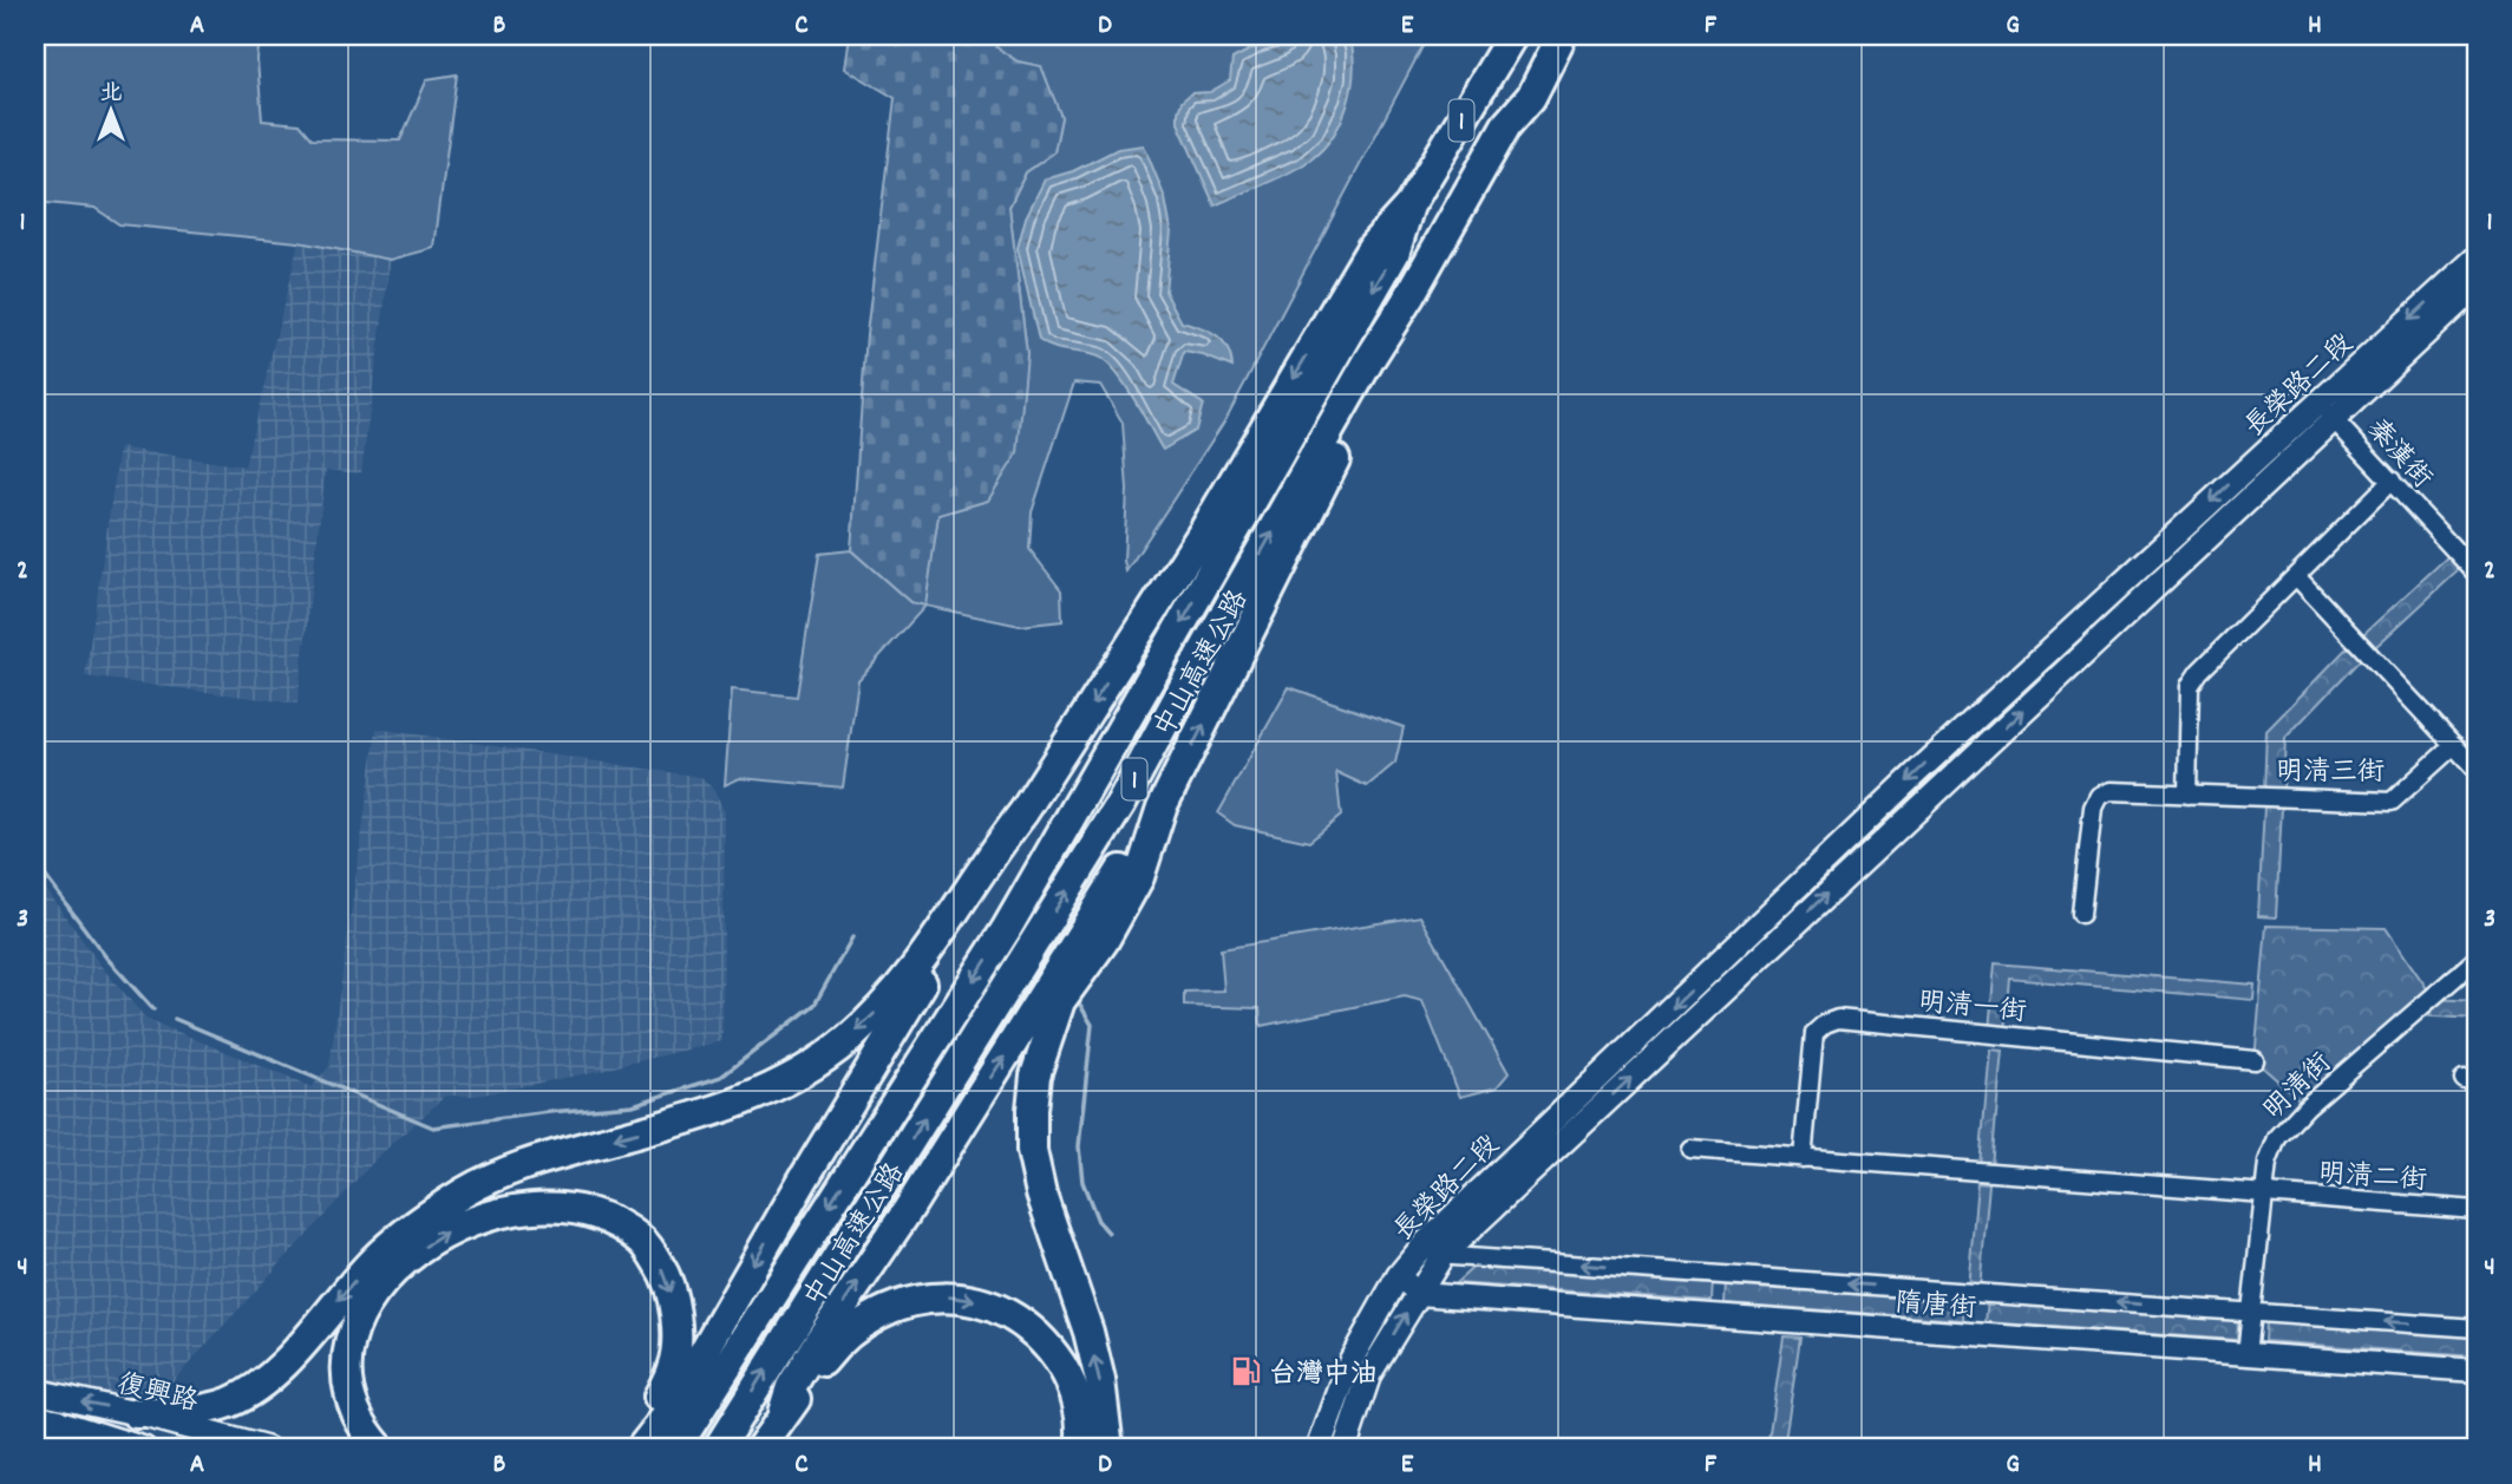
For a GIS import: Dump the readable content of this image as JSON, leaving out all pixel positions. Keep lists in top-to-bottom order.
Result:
{
  "streets": {
    "highway": ["1", "中山高速公路"],
    "main road": ["長榮路二段", "復興路"],
    "street": [
      "秦漢街",
      "明清三街",
      "明清一街",
      "明清街",
      "明清二街",
      "隋唐街"
    ]
  },
  "crossings": [
    ["長榮路二段", "秦漢街"],
    ["長榮路二段", "隋唐街"],
    ["明清街", "明清二街"],
    ["明清街", "隋唐街"]
  ],
  "places": {
    "fuel station": ["台灣中油"]
  },
  "north": "top",
  "grid": {
    "columns": [
      "A",
      "B",
      "C",
      "D",
      "E",
      "F",
      "G",
      "H"
    ],
    "rows": [
      "1",
      "2",
      "3",
      "4"
    ]
  }
}
